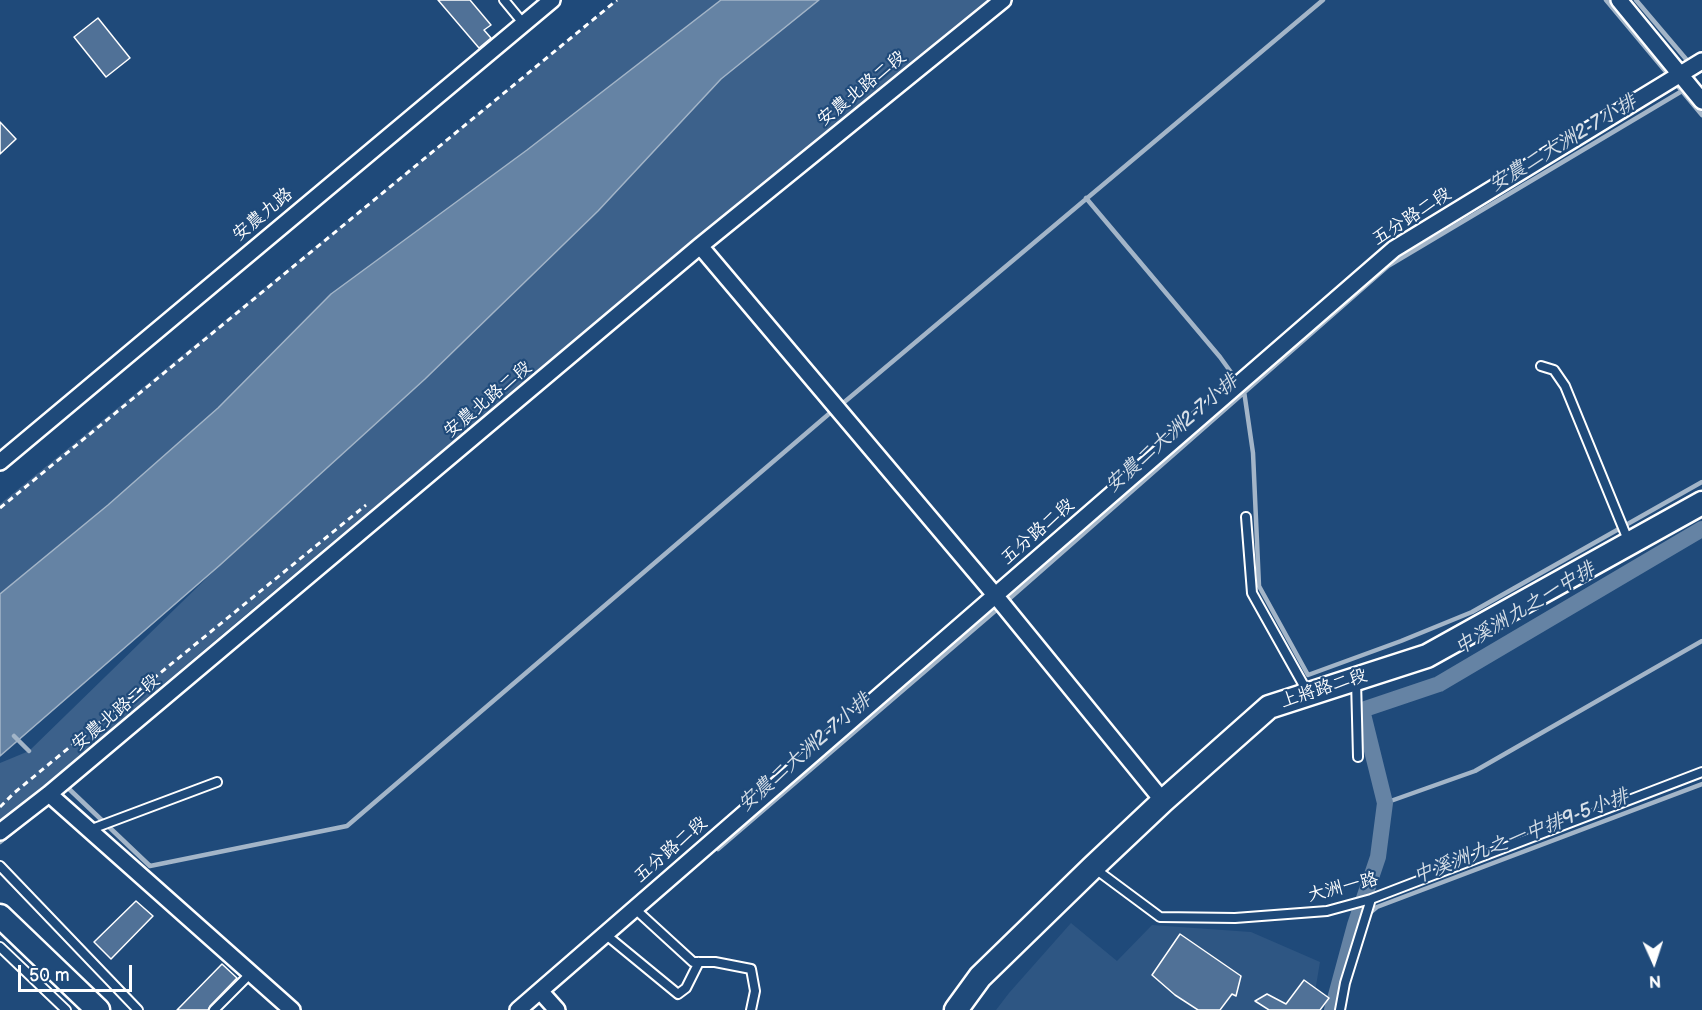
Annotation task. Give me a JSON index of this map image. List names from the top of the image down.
{
  "streets": {
    "main road": ["上將路二段"],
    "street": ["安農北路二段", "安農九路", "五分路二段"],
    "lane": ["大洲一路"]
  },
  "crossings": [
    ["上將路二段", "大洲一路"]
  ],
  "water": ["安農二大洲2-7小排", "中溪洲九之一中排", "中溪洲九之一中排9-5小排"],
  "scale_bar": "50 m",
  "north": "bottom"
}
